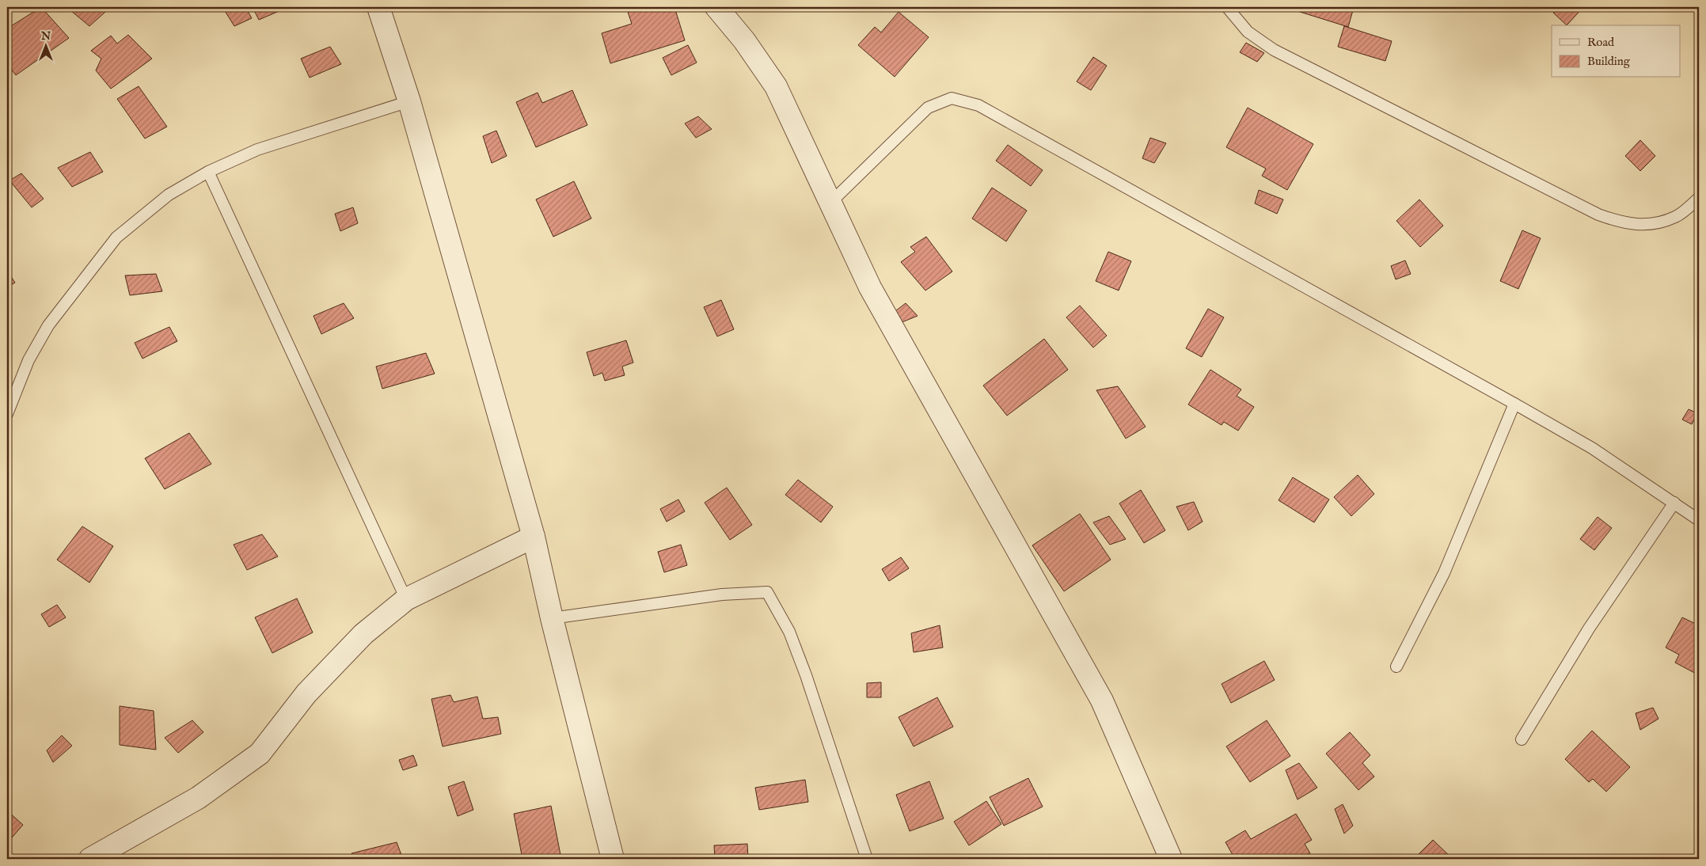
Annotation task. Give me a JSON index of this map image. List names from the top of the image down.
{
  "legend": ["Road", "Building"],
  "north": "top"
}
